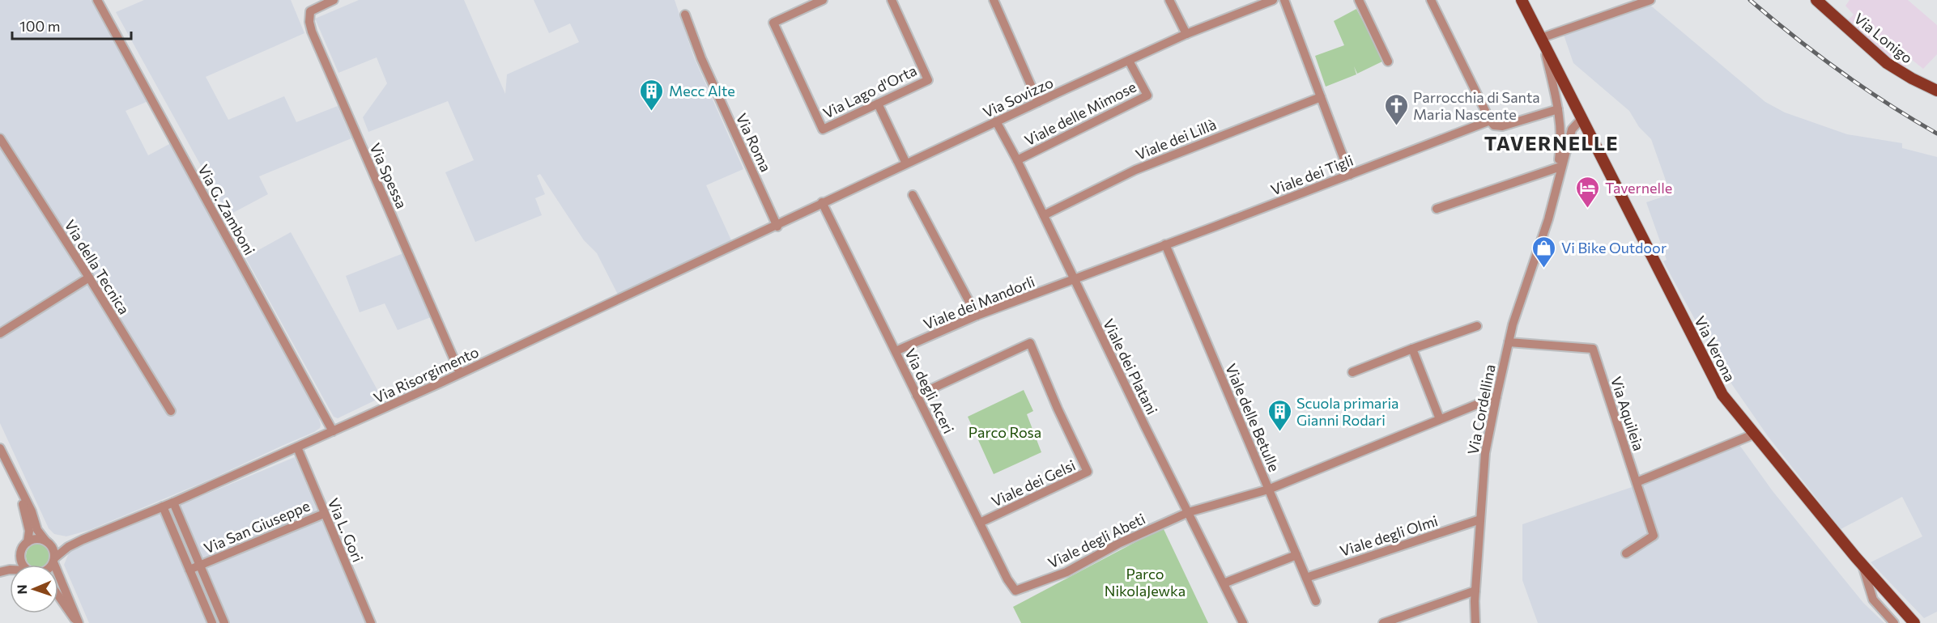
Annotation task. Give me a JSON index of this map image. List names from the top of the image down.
{
  "streets": {
    "main road": ["Via Lonigo", "Via Verona"],
    "street": [
      "Via Lago d'Orta",
      "Via Sovizzo",
      "Viale delle Mimose",
      "Viale dei Lillà",
      "Via Roma",
      "Viale dei Tigli",
      "Via Spessa",
      "Via G. Zamboni",
      "Via della Tecnica",
      "Viale dei Mandorli",
      "Viale dei Platani",
      "Via Risorgimento",
      "Via degli Aceri",
      "Via Cordellina",
      "Via Aquileia",
      "Viale delle Betulle",
      "Viale dei Gelsi",
      "Via San Giuseppe",
      "Via L. Gori",
      "Viale degli Olmi",
      "Viale degli Abeti"
    ]
  },
  "crossings": [
    ["Via Sovizzo", "Viale delle Mimose"],
    ["Via Sovizzo", "Via Roma"],
    ["Via Sovizzo", "Viale dei Platani"],
    ["Via Sovizzo", "Via Risorgimento"],
    ["Via Sovizzo", "Via degli Aceri"],
    ["Viale delle Mimose", "Viale dei Platani"],
    ["Viale dei Lillà", "Viale dei Platani"],
    ["Via Roma", "Via Risorgimento"],
    ["Viale dei Tigli", "Viale dei Mandorli"],
    ["Viale dei Tigli", "Viale dei Platani"],
    ["Viale dei Tigli", "Viale delle Betulle"],
    ["Via Spessa", "Via Risorgimento"],
    ["Via G. Zamboni", "Via Risorgimento"],
    ["Viale dei Mandorli", "Viale dei Platani"],
    ["Viale dei Mandorli", "Via degli Aceri"],
    ["Via Verona", "Via Cordellina"],
    ["Viale dei Platani", "Viale degli Abeti"],
    ["Via Risorgimento", "Via L. Gori"],
    ["Via degli Aceri", "Viale dei Gelsi"],
    ["Via degli Aceri", "Viale degli Abeti"],
    ["Via Cordellina", "Via Aquileia"],
    ["Via Cordellina", "Viale degli Olmi"],
    ["Via Cordellina", "Viale degli Abeti"],
    ["Viale delle Betulle", "Viale degli Olmi"],
    ["Viale delle Betulle", "Viale degli Abeti"],
    ["Via San Giuseppe", "Via L. Gori"]
  ],
  "districts": ["TAVERNELLE"],
  "parks": ["Parco Rosa", "Parco NikolaJewka"],
  "places": {
    "building": ["Mecc Alte", "Scuola primaria Gianni Rodari"],
    "church": ["Parrocchia di Santa Maria Nascente"],
    "hotel": ["Tavernelle"],
    "shop": ["Vi Bike Outdoor"]
  },
  "scale_bar": "100 m",
  "north": "left"
}
